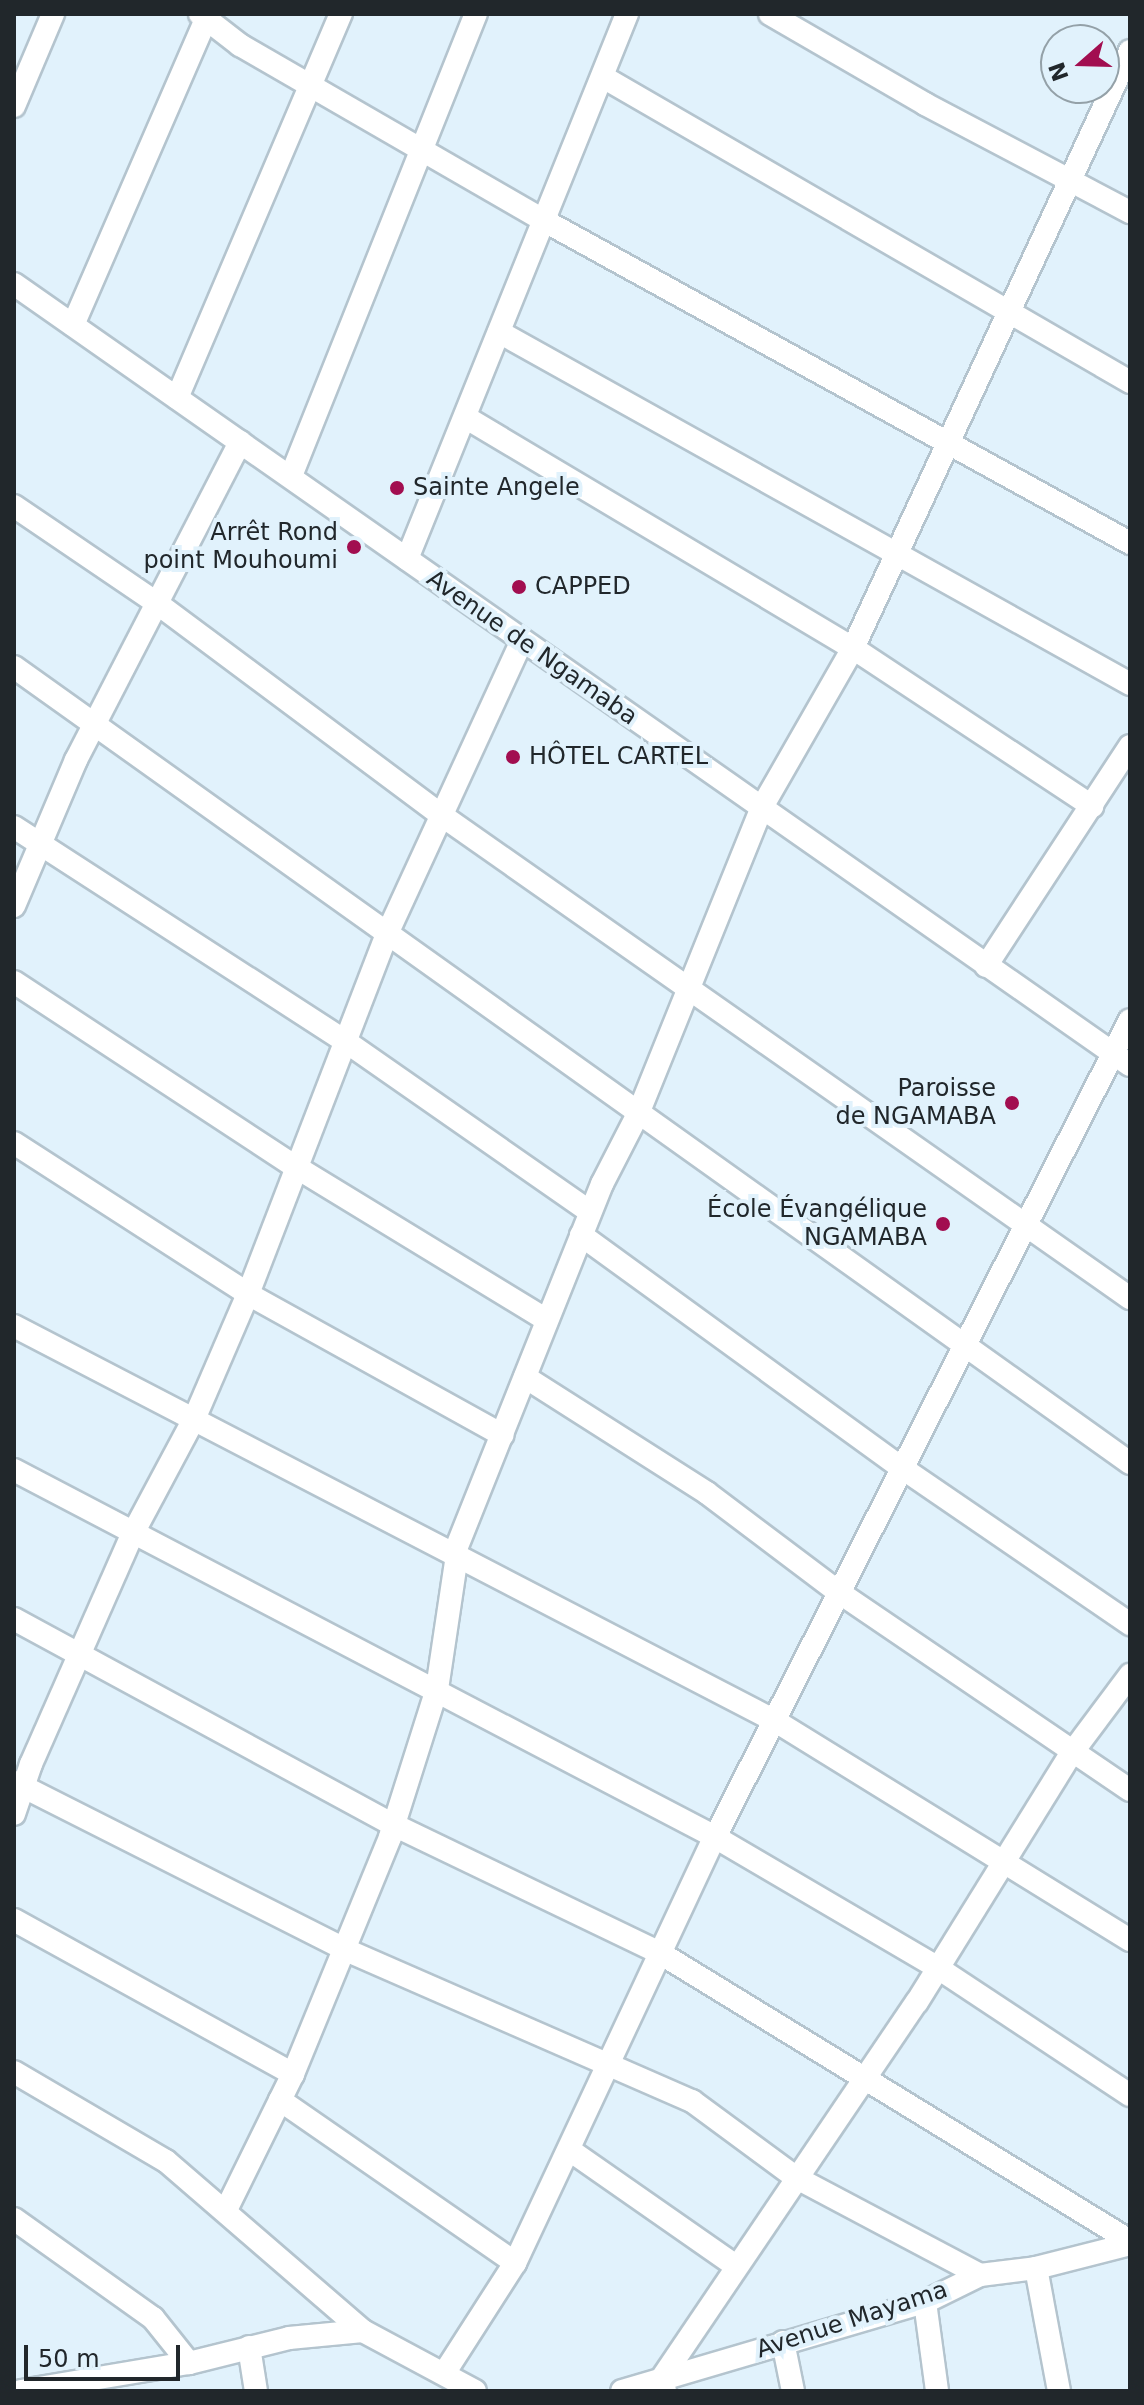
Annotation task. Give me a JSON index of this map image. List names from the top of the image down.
{
  "streets": {
    "street": ["Avenue de Ngamaba", "Avenue Mayama"]
  },
  "places": [
    "Sainte Angele",
    "Arrêt Rond point Mouhoumi",
    "CAPPED",
    "HÔTEL CARTEL",
    "Paroisse de NGAMABA",
    "École Évangélique NGAMABA"
  ],
  "scale_bar": "50 m",
  "north": "left"
}
